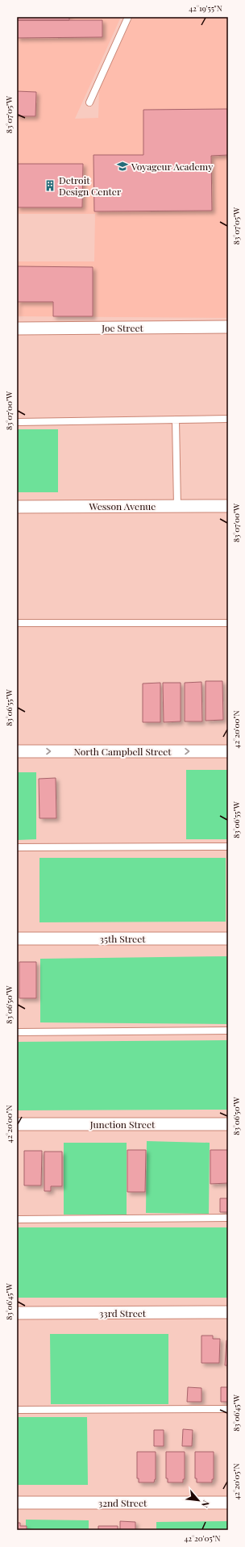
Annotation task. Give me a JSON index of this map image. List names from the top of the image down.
{
  "streets": {
    "street": [
      "Joe Street",
      "Wesson Avenue",
      "North Campbell Street",
      "35th Street",
      "Junction Street",
      "33rd Street",
      "32nd Street"
    ]
  },
  "one_way": ["North Campbell Street"],
  "places": {
    "school or university": ["Voyageur Academy"],
    "building": ["Detroit Design Center"]
  },
  "north": "bottom right",
  "coordinates": [
    "42°19'55\"N",
    "83°07'05\"W",
    "83°07'00\"W",
    "83°06'55\"W",
    "42°20'00\"N",
    "83°06'50\"W",
    "83°06'45\"W",
    "42°20'05\"N"
  ]
}
